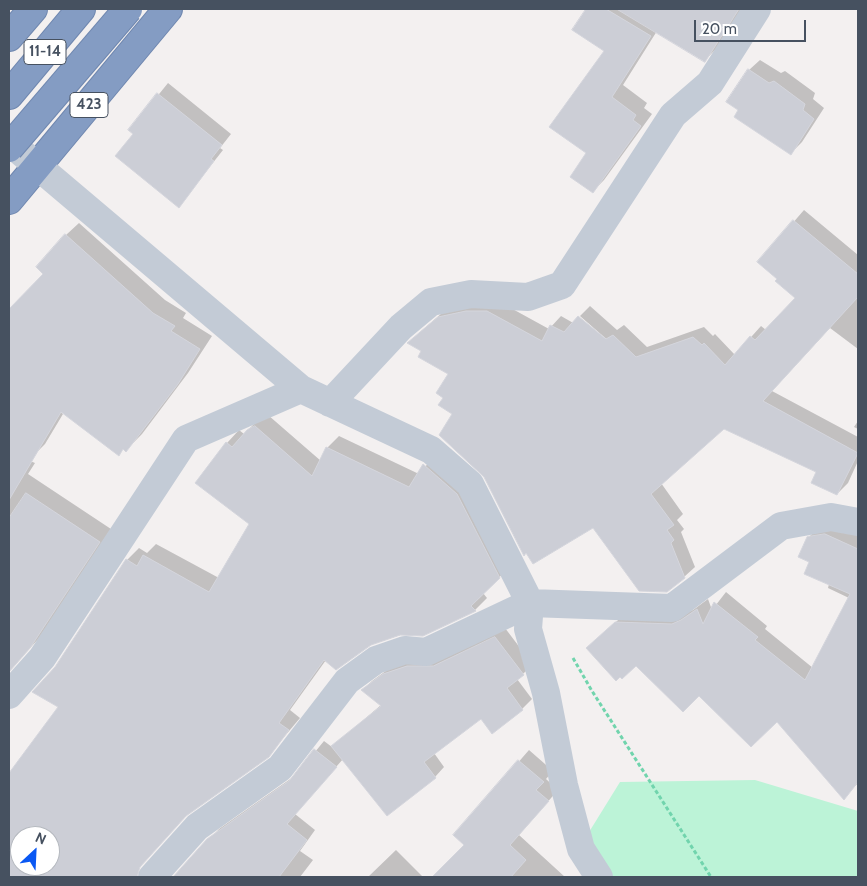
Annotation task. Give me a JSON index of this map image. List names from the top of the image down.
{
  "streets": {
    "highway": ["11-14", "423"]
  },
  "scale_bar": "20 m",
  "north": "top right"
}
